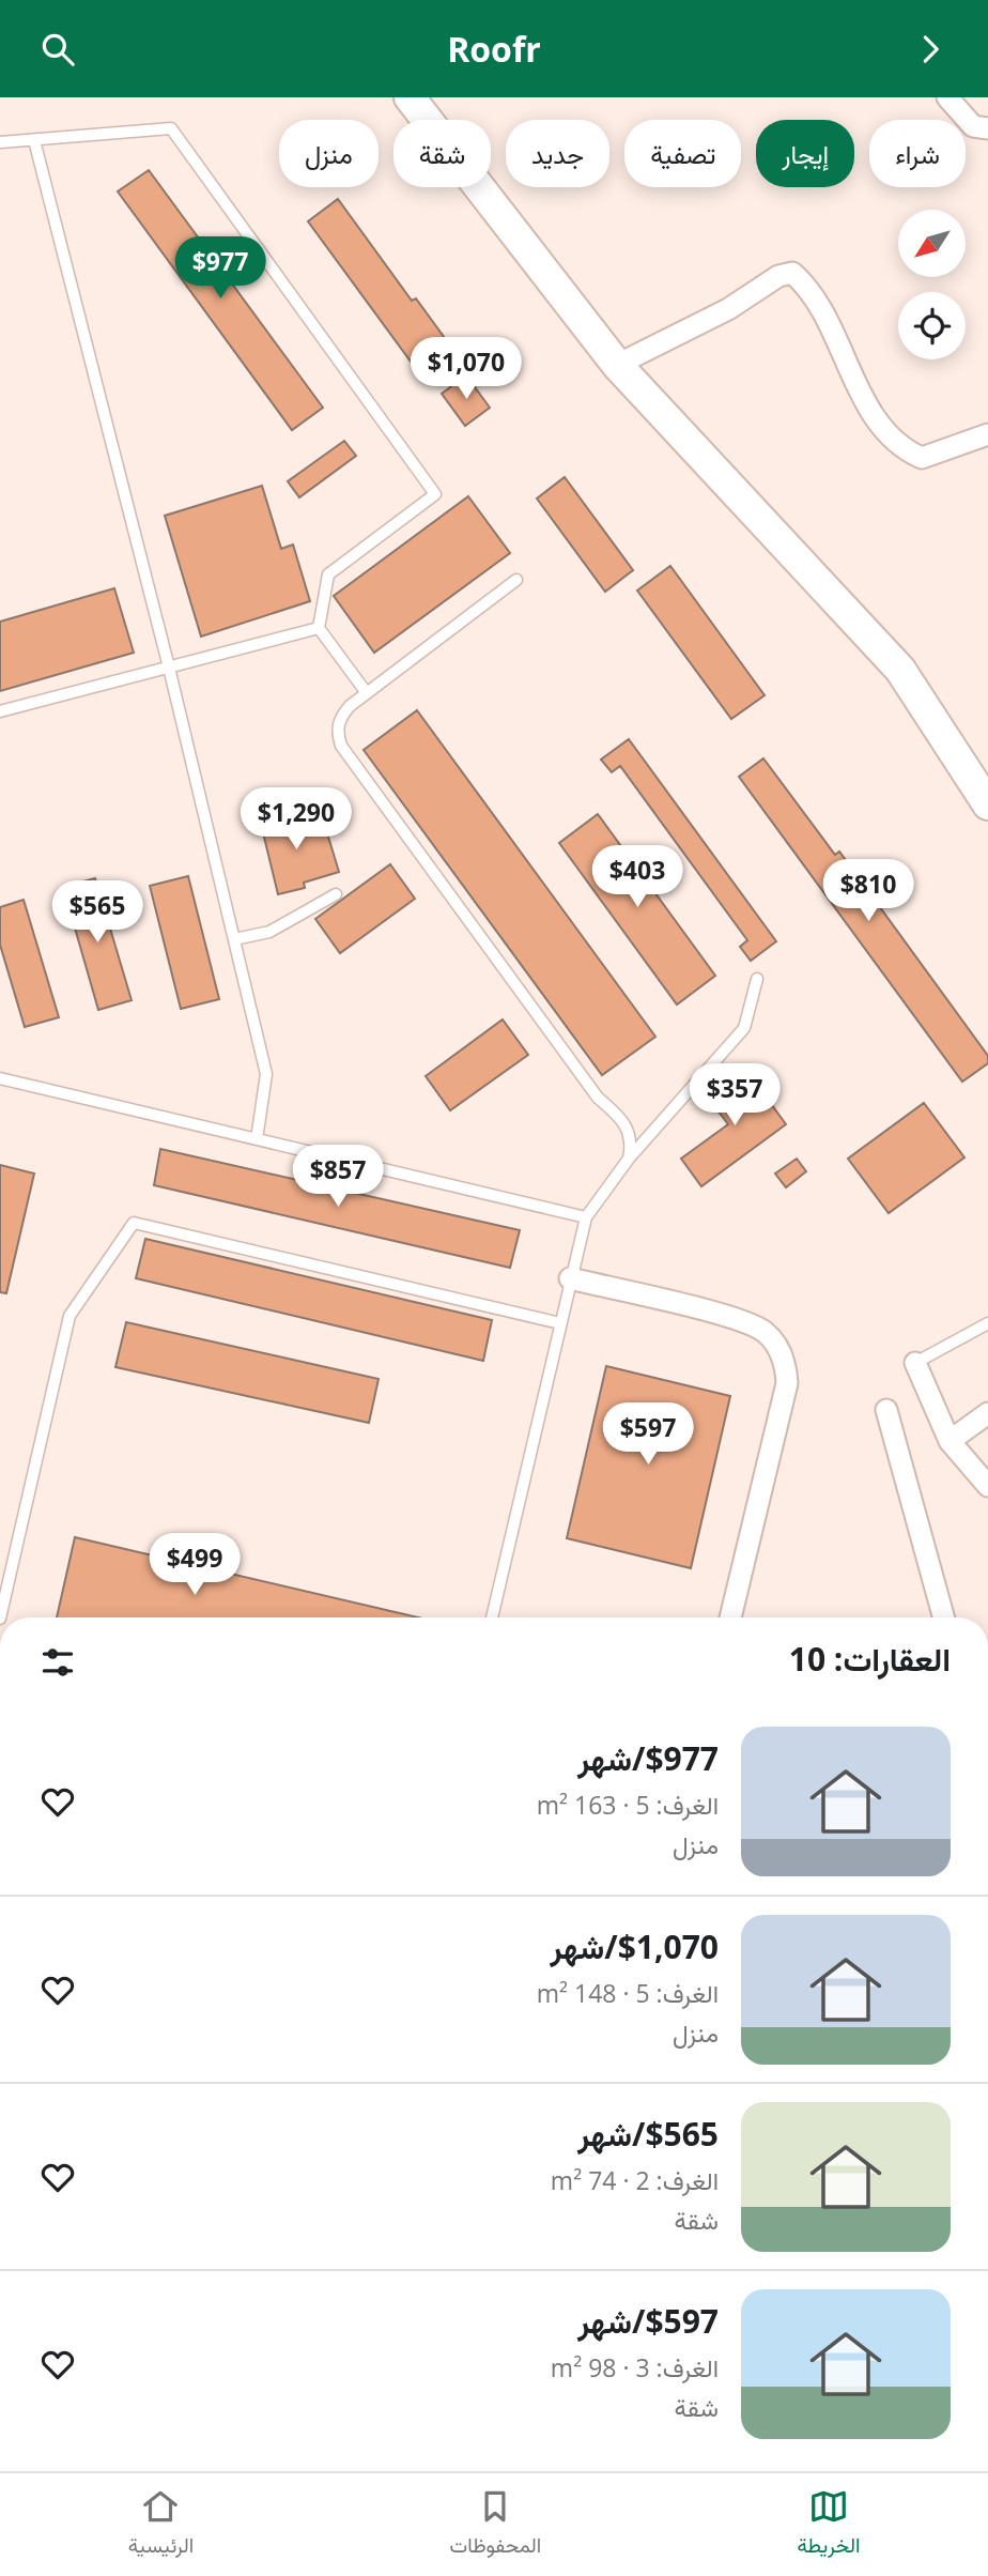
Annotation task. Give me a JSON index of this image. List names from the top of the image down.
{
  "north": "bottom left",
  "page": {
    "header": "Roofr",
    "chip": [
      "شراء",
      "إيجار",
      "تصفية",
      "جديد",
      "شقة",
      "منزل"
    ],
    "price": [
      "$977",
      "$1,070",
      "$1,290",
      "$403",
      "$810",
      "$565",
      "$357",
      "$857",
      "$597",
      "$499"
    ],
    "heading": "العقارات: 10",
    "list": [
      {
        "name": "$977/شهر",
        "note": "الغرف: 5 · 163 m² · منزل"
      },
      {
        "name": "$1,070/شهر",
        "note": "الغرف: 5 · 148 m² · منزل"
      },
      {
        "name": "$565/شهر",
        "note": "الغرف: 2 · 74 m² · شقة"
      },
      {
        "name": "$597/شهر",
        "note": "الغرف: 3 · 98 m² · شقة"
      }
    ],
    "tabs": ["الخريطة", "المحفوظات", "الرئيسية"]
  }
}
